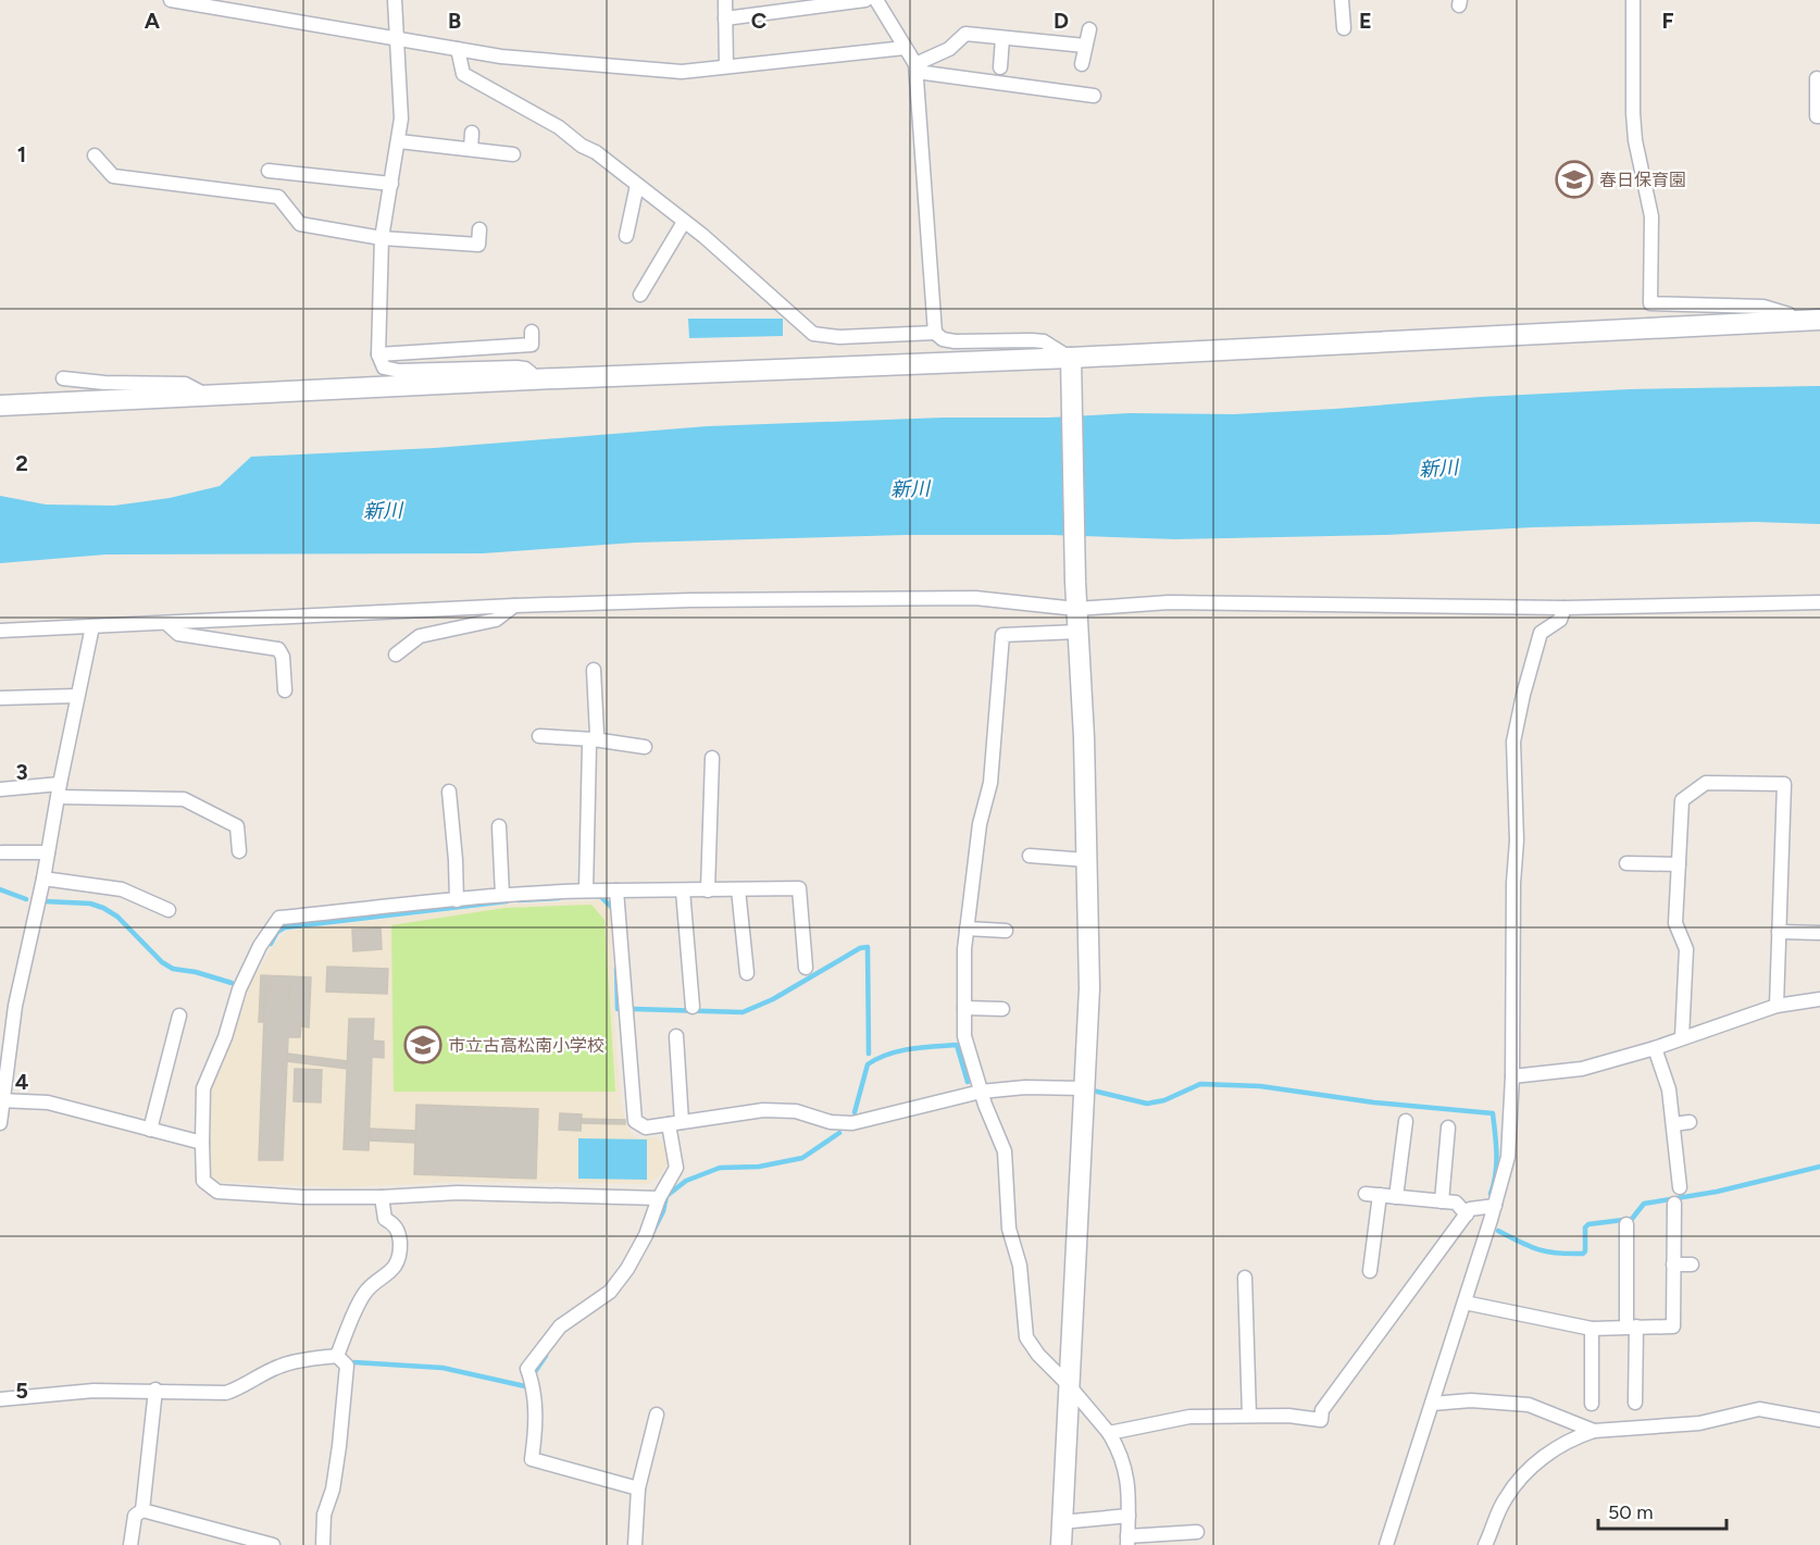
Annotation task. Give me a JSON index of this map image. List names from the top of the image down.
{
  "water": ["新川"],
  "places": {
    "school or university": ["春日保育園", "市立古高松南小学校"]
  },
  "scale_bar": "50 m",
  "grid": {
    "columns": [
      "A",
      "B",
      "C",
      "D",
      "E",
      "F"
    ],
    "rows": [
      "1",
      "2",
      "3",
      "4",
      "5"
    ]
  }
}
